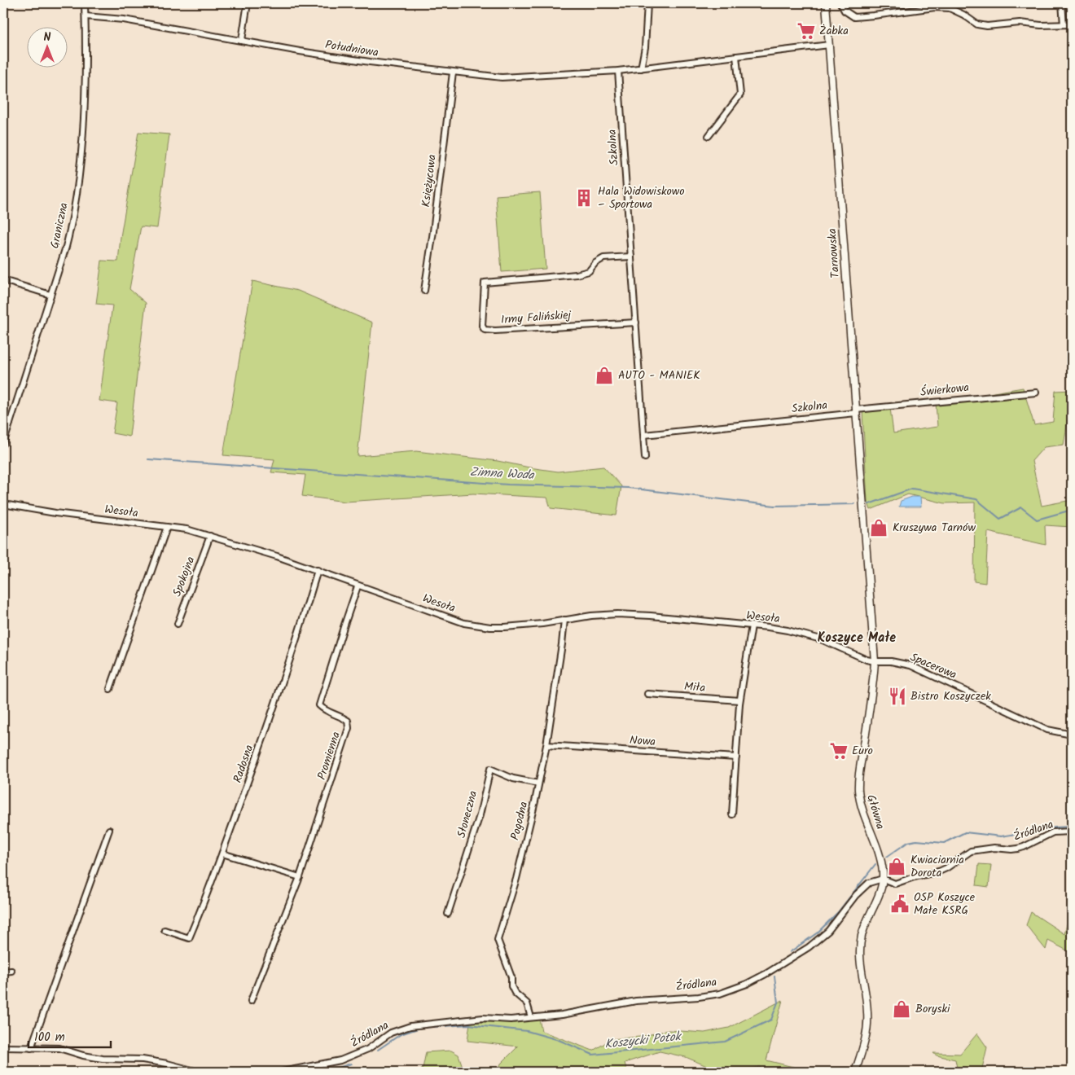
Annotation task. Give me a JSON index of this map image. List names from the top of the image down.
{
  "streets": {
    "street": [
      "Południowa",
      "Szkolna",
      "Księżycowa",
      "Graniczna",
      "Tarnowska",
      "Irmy Falińskiej",
      "Świerkowa",
      "Wesoła",
      "Spokojna",
      "Spacerowa",
      "Miła",
      "Nowa",
      "Promienna",
      "Radosna",
      "Główna",
      "Słoneczna",
      "Pogodna",
      "Źródlana"
    ]
  },
  "crossings": [
    ["Południowa", "Szkolna"],
    ["Południowa", "Księżycowa"],
    ["Południowa", "Graniczna"],
    ["Szkolna", "Tarnowska"],
    ["Szkolna", "Irmy Falińskiej"],
    ["Szkolna", "Świerkowa"],
    ["Tarnowska", "Świerkowa"],
    ["Tarnowska", "Główna"],
    ["Wesoła", "Spokojna"],
    ["Wesoła", "Spacerowa"],
    ["Wesoła", "Promienna"],
    ["Wesoła", "Radosna"],
    ["Wesoła", "Główna"],
    ["Wesoła", "Pogodna"],
    ["Spacerowa", "Główna"],
    ["Nowa", "Pogodna"],
    ["Główna", "Źródlana"],
    ["Słoneczna", "Pogodna"],
    ["Pogodna", "Źródlana"]
  ],
  "districts": ["Koszyce Małe"],
  "water": ["Zimna Woda", "Koszycki Potok"],
  "places": {
    "supermarket": ["Żabka", "Euro"],
    "building": ["Hala Widowiskowo – Sportowa"],
    "shop": [
      "AUTO - MANIEK",
      "Kruszywa Tarnów",
      "Kwiaciarnia Dorota",
      "Boryski"
    ],
    "restaurant": ["Bistro Koszyczek"],
    "public building": ["OSP Koszyce Małe KSRG"]
  },
  "scale_bar": "100 m",
  "north": "top"
}
